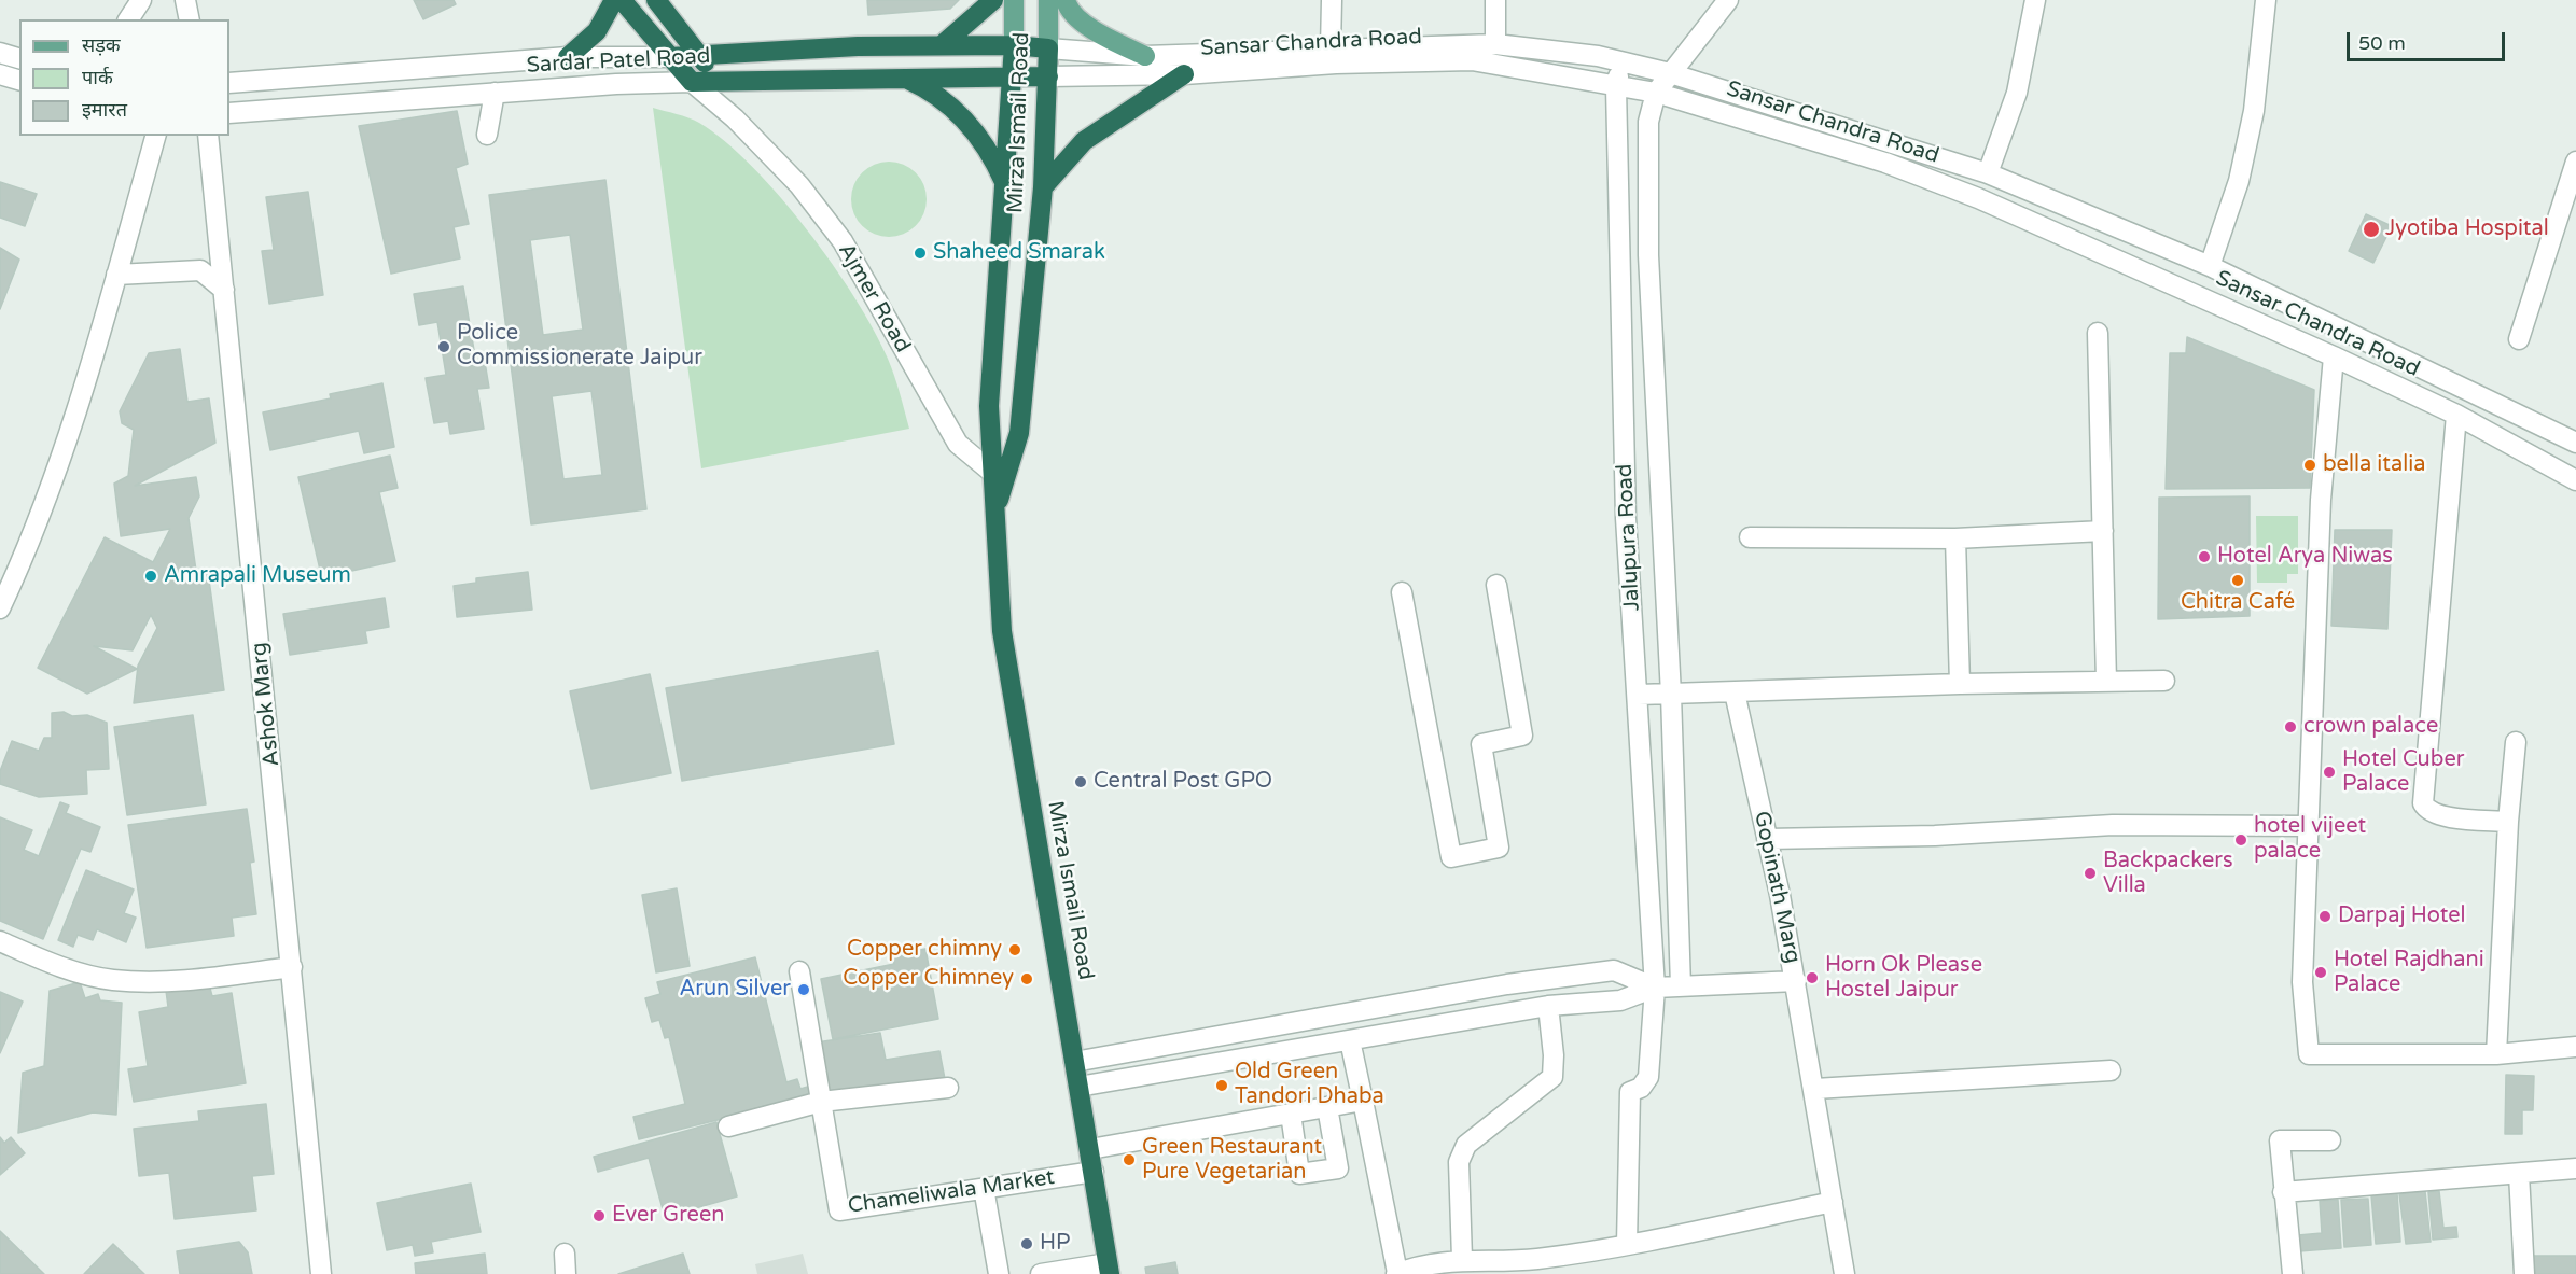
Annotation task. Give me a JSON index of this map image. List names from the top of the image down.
{
  "streets": {
    "highway": ["Sansar Chandra Road", "Sardar Patel Road", "Mirza Ismail Road"],
    "street": [
      "Ajmer Road",
      "Jalupura Road",
      "Ashok Marg",
      "Gopinath Marg",
      "Chameliwala Market"
    ]
  },
  "crossings": [
    ["Sansar Chandra Road", "Sardar Patel Road"],
    ["Sansar Chandra Road", "Mirza Ismail Road"],
    ["Sansar Chandra Road", "Jalupura Road"],
    ["Sardar Patel Road", "Mirza Ismail Road"],
    ["Sardar Patel Road", "Ajmer Road"],
    ["Mirza Ismail Road", "Ajmer Road"],
    ["Mirza Ismail Road", "Chameliwala Market"]
  ],
  "places": [
    "Jyotiba Hospital",
    "Shaheed Smarak",
    "Police Commissionerate Jaipur",
    "bella italia",
    "Hotel Arya Niwas",
    "Amrapali Museum",
    "Chitra Café",
    "crown palace",
    "Hotel Cuber Palace",
    "Central Post GPO",
    "hotel vijeet palace",
    "Backpackers Villa",
    "Darpaj Hotel",
    "Copper chimny",
    "Hotel Rajdhani Palace",
    "Horn Ok Please Hostel Jaipur",
    "Copper Chimney",
    "Arun Silver",
    "Old Green Tandori Dhaba",
    "Green Restaurant Pure Vegetarian",
    "Ever Green",
    "HP"
  ],
  "legend": ["सड़क", "पार्क", "इमारत"],
  "scale_bar": "50 m"
}
